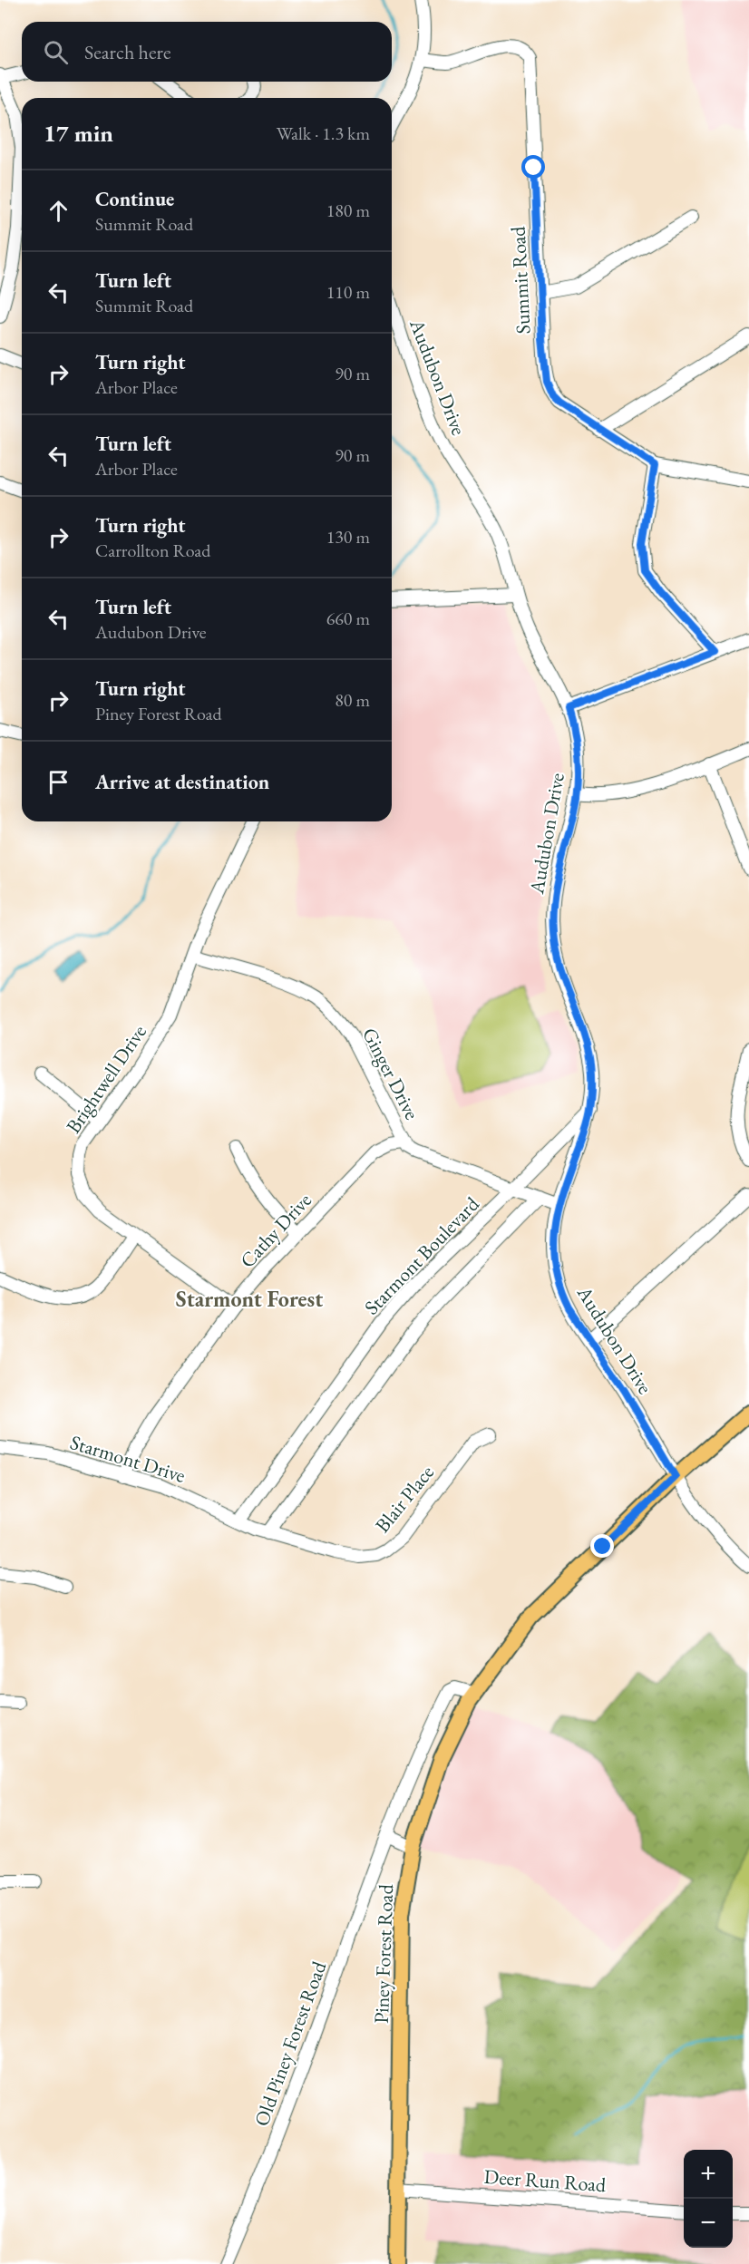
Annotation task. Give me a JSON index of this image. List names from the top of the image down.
{
  "streets": {
    "main road": ["Piney Forest Road"],
    "street": [
      "Summit Road",
      "Audubon Drive",
      "Ginger Drive",
      "Brightwell Drive",
      "Cathy Drive",
      "Starmont Boulevard",
      "Starmont Drive",
      "Blair Place",
      "Old Piney Forest Road",
      "Deer Run Road"
    ]
  },
  "crossings": [
    ["Audubon Drive", "Ginger Drive"],
    ["Audubon Drive", "Starmont Boulevard"],
    ["Audubon Drive", "Piney Forest Road"],
    ["Ginger Drive", "Brightwell Drive"],
    ["Ginger Drive", "Cathy Drive"],
    ["Ginger Drive", "Starmont Boulevard"],
    ["Brightwell Drive", "Cathy Drive"],
    ["Cathy Drive", "Starmont Drive"],
    ["Starmont Boulevard", "Starmont Drive"],
    ["Starmont Boulevard", "Blair Place"],
    ["Starmont Drive", "Blair Place"],
    ["Piney Forest Road", "Old Piney Forest Road"],
    ["Piney Forest Road", "Deer Run Road"]
  ],
  "districts": ["Starmont Forest"],
  "page": {
    "search": "Search here",
    "heading": ["17 min", "Walk · 1.3 km"],
    "list": [
      ["Continue", "Summit Road", "180 m"],
      ["Turn left", "Summit Road", "110 m"],
      ["Turn right", "Arbor Place", "90 m"],
      ["Turn left", "Arbor Place", "90 m"],
      ["Turn right", "Carrollton Road", "130 m"],
      ["Turn left", "Audubon Drive", "660 m"],
      ["Turn right", "Piney Forest Road", "80 m"],
      "Arrive at destination"
    ],
    "map_buttons": ["+", "−"]
  }
}
